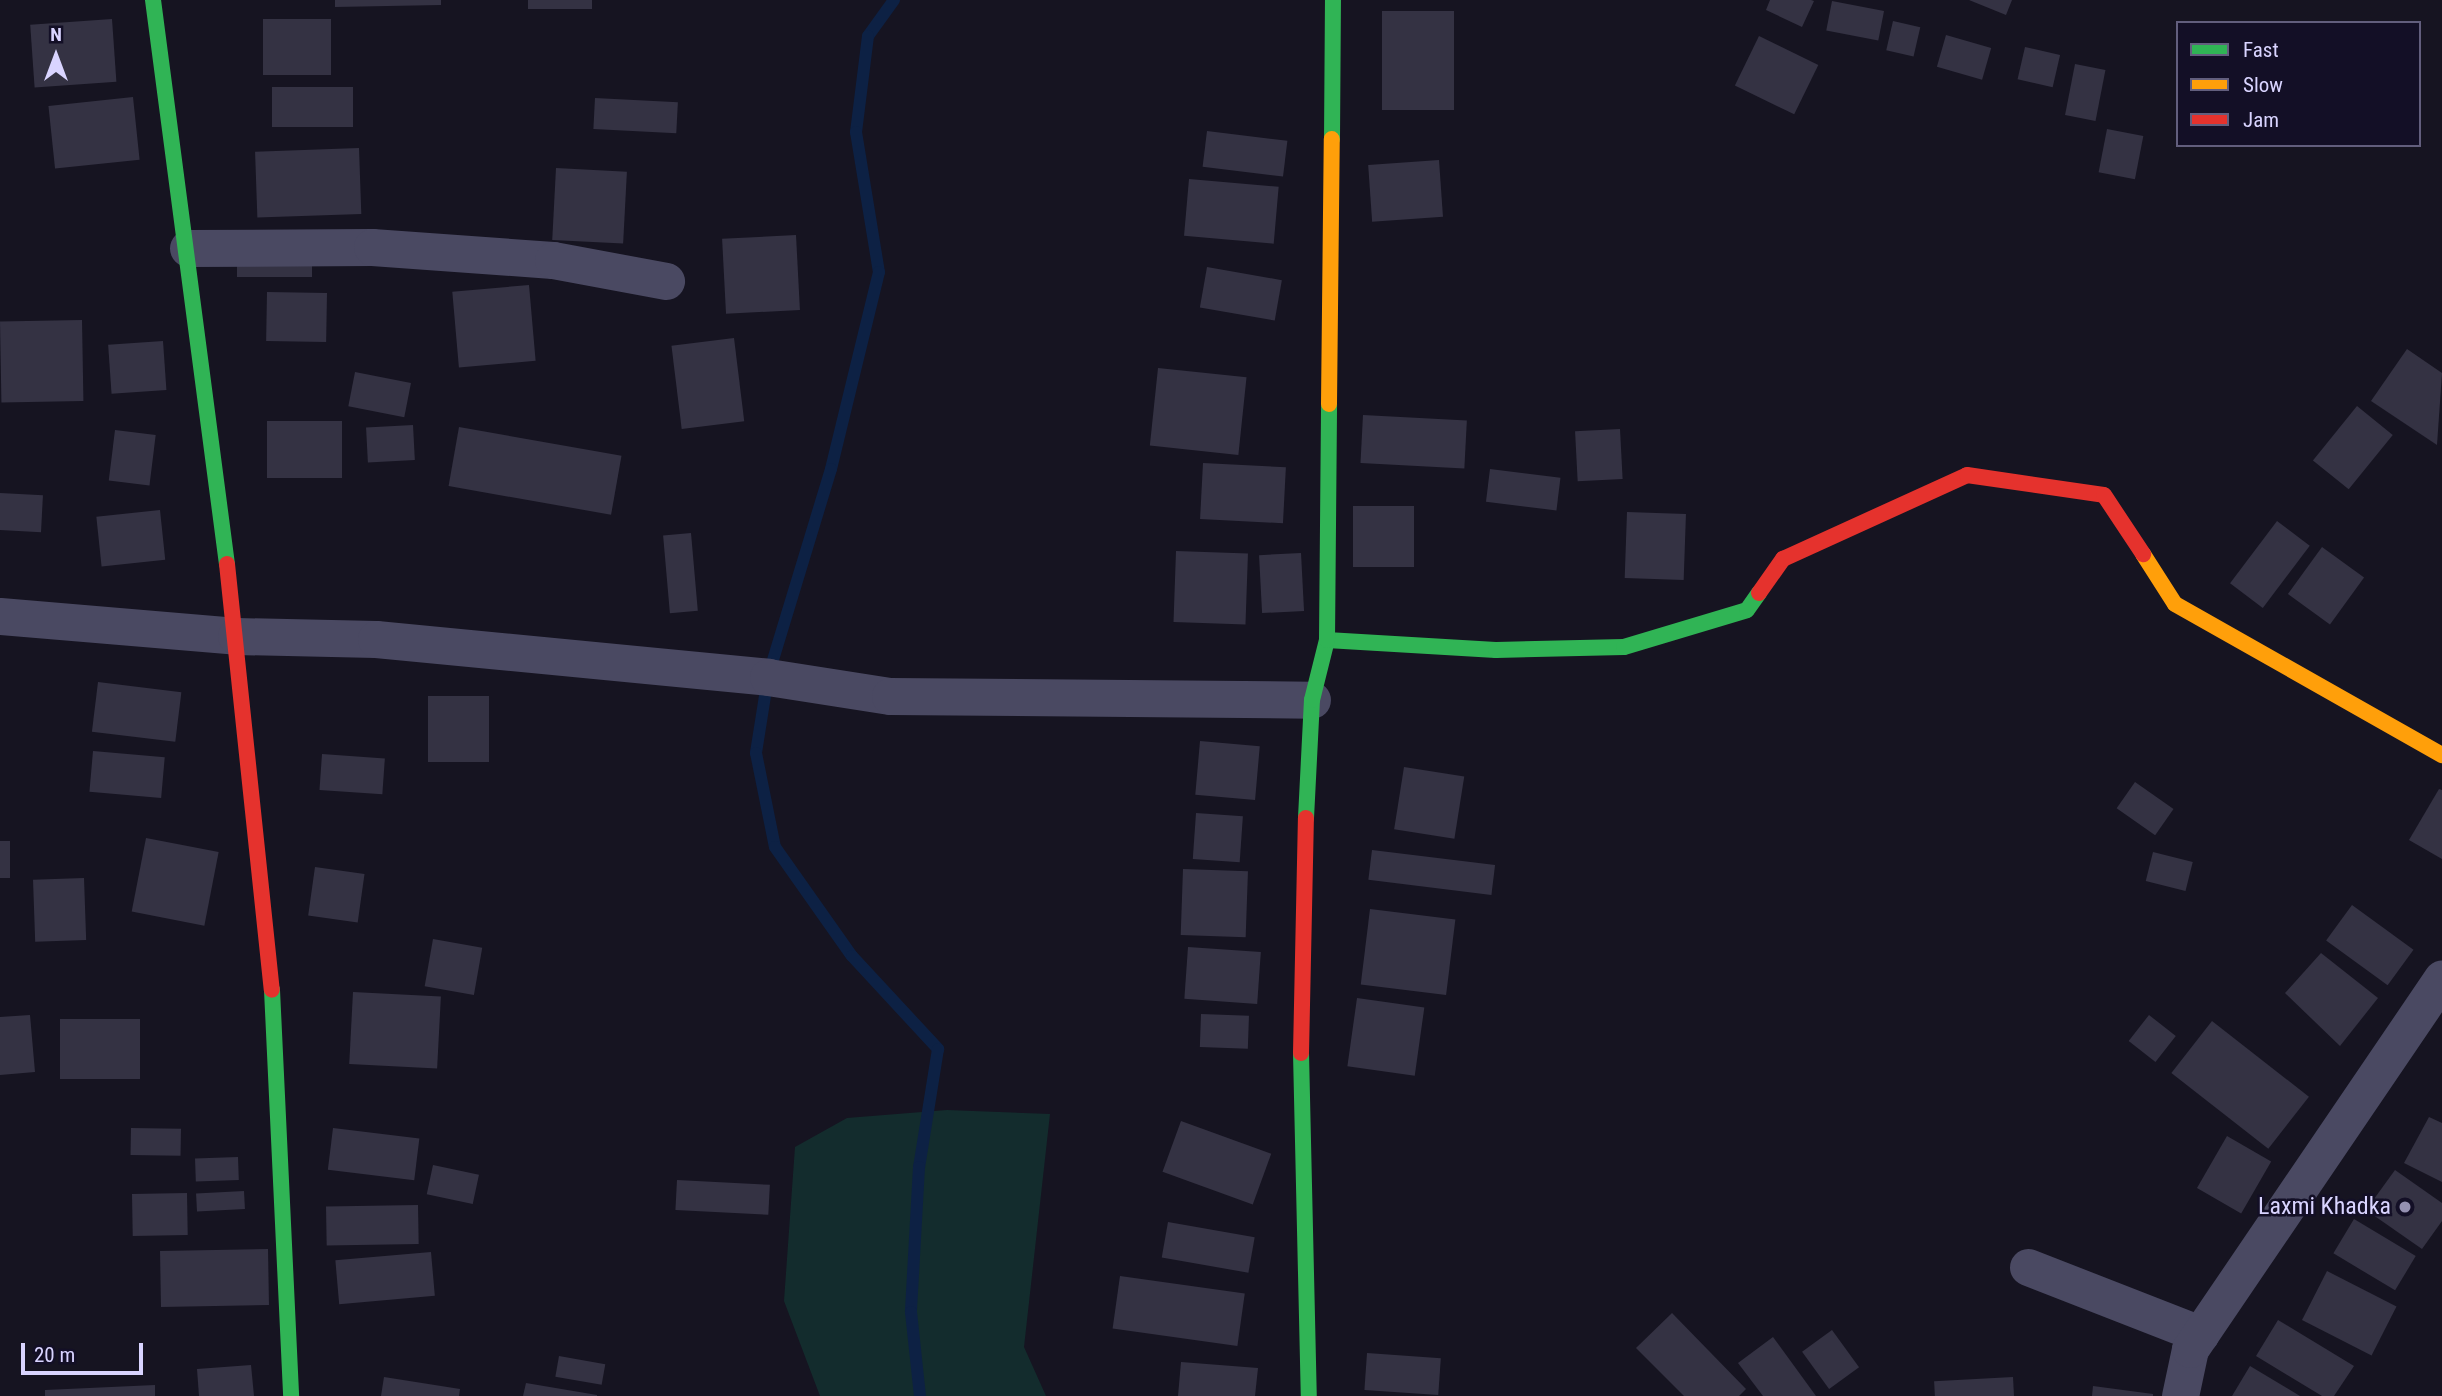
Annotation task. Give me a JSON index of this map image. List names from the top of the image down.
{
  "places": ["Laxmi Khadka"],
  "legend": ["Fast", "Slow", "Jam"],
  "scale_bar": "20 m",
  "north": "top"
}
